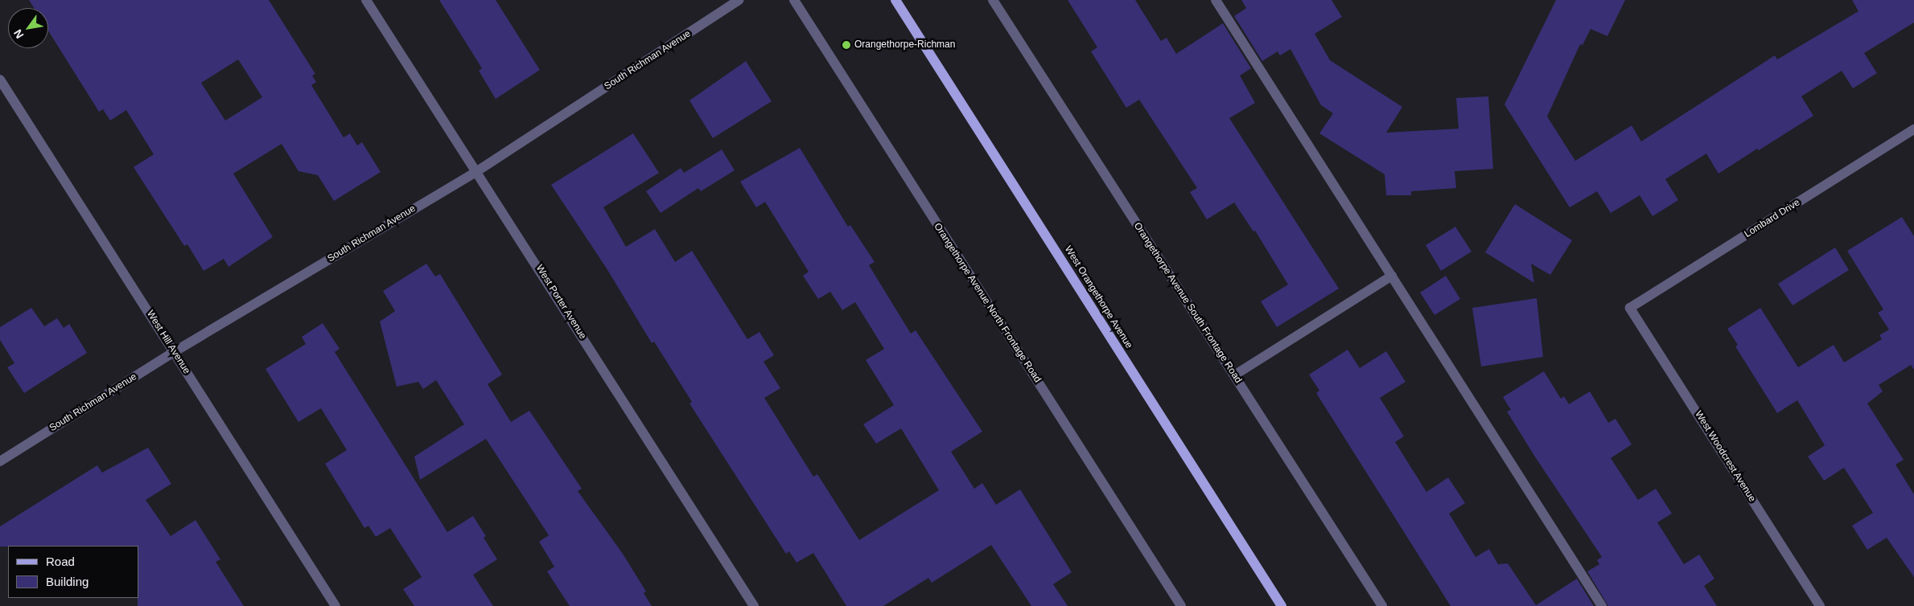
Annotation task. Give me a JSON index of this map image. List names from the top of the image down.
{
  "streets": {
    "main road": ["West Orangethorpe Avenue"],
    "street": [
      "South Richman Avenue",
      "Lombard Drive",
      "West Porter Avenue",
      "Orangethorpe Avenue North Frontage Road",
      "Orangethorpe Avenue South Frontage Road",
      "West Hill Avenue",
      "West Woodcrest Avenue"
    ]
  },
  "crossings": [
    ["South Richman Avenue", "West Porter Avenue"],
    ["South Richman Avenue", "West Hill Avenue"],
    ["Lombard Drive", "West Woodcrest Avenue"]
  ],
  "places": ["Orangethorpe-Richman"],
  "legend": ["Road", "Building"],
  "north": "bottom left"
}
